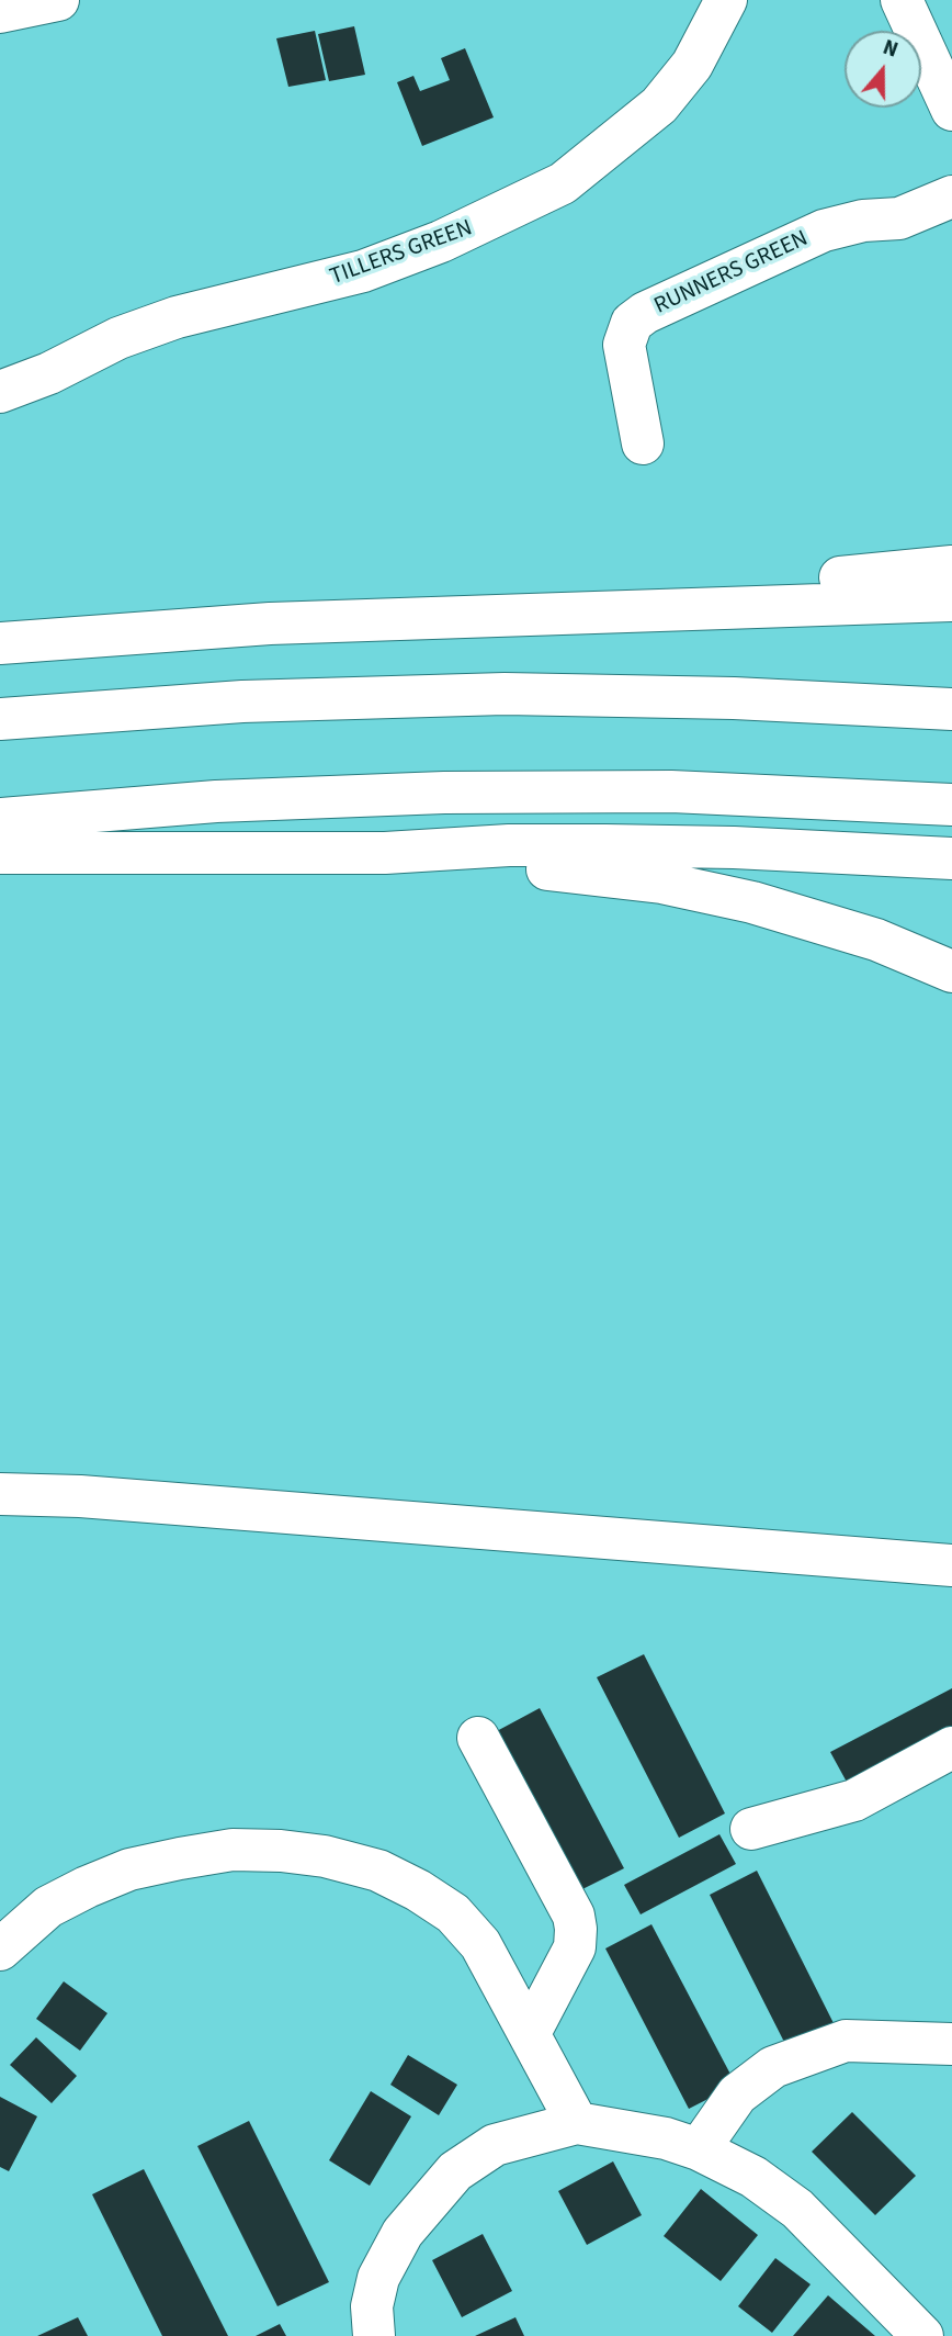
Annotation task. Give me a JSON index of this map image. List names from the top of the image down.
{
  "streets": {
    "main road": ["TILLERS GREEN", "RUNNERS GREEN"]
  },
  "north": "top"
}
